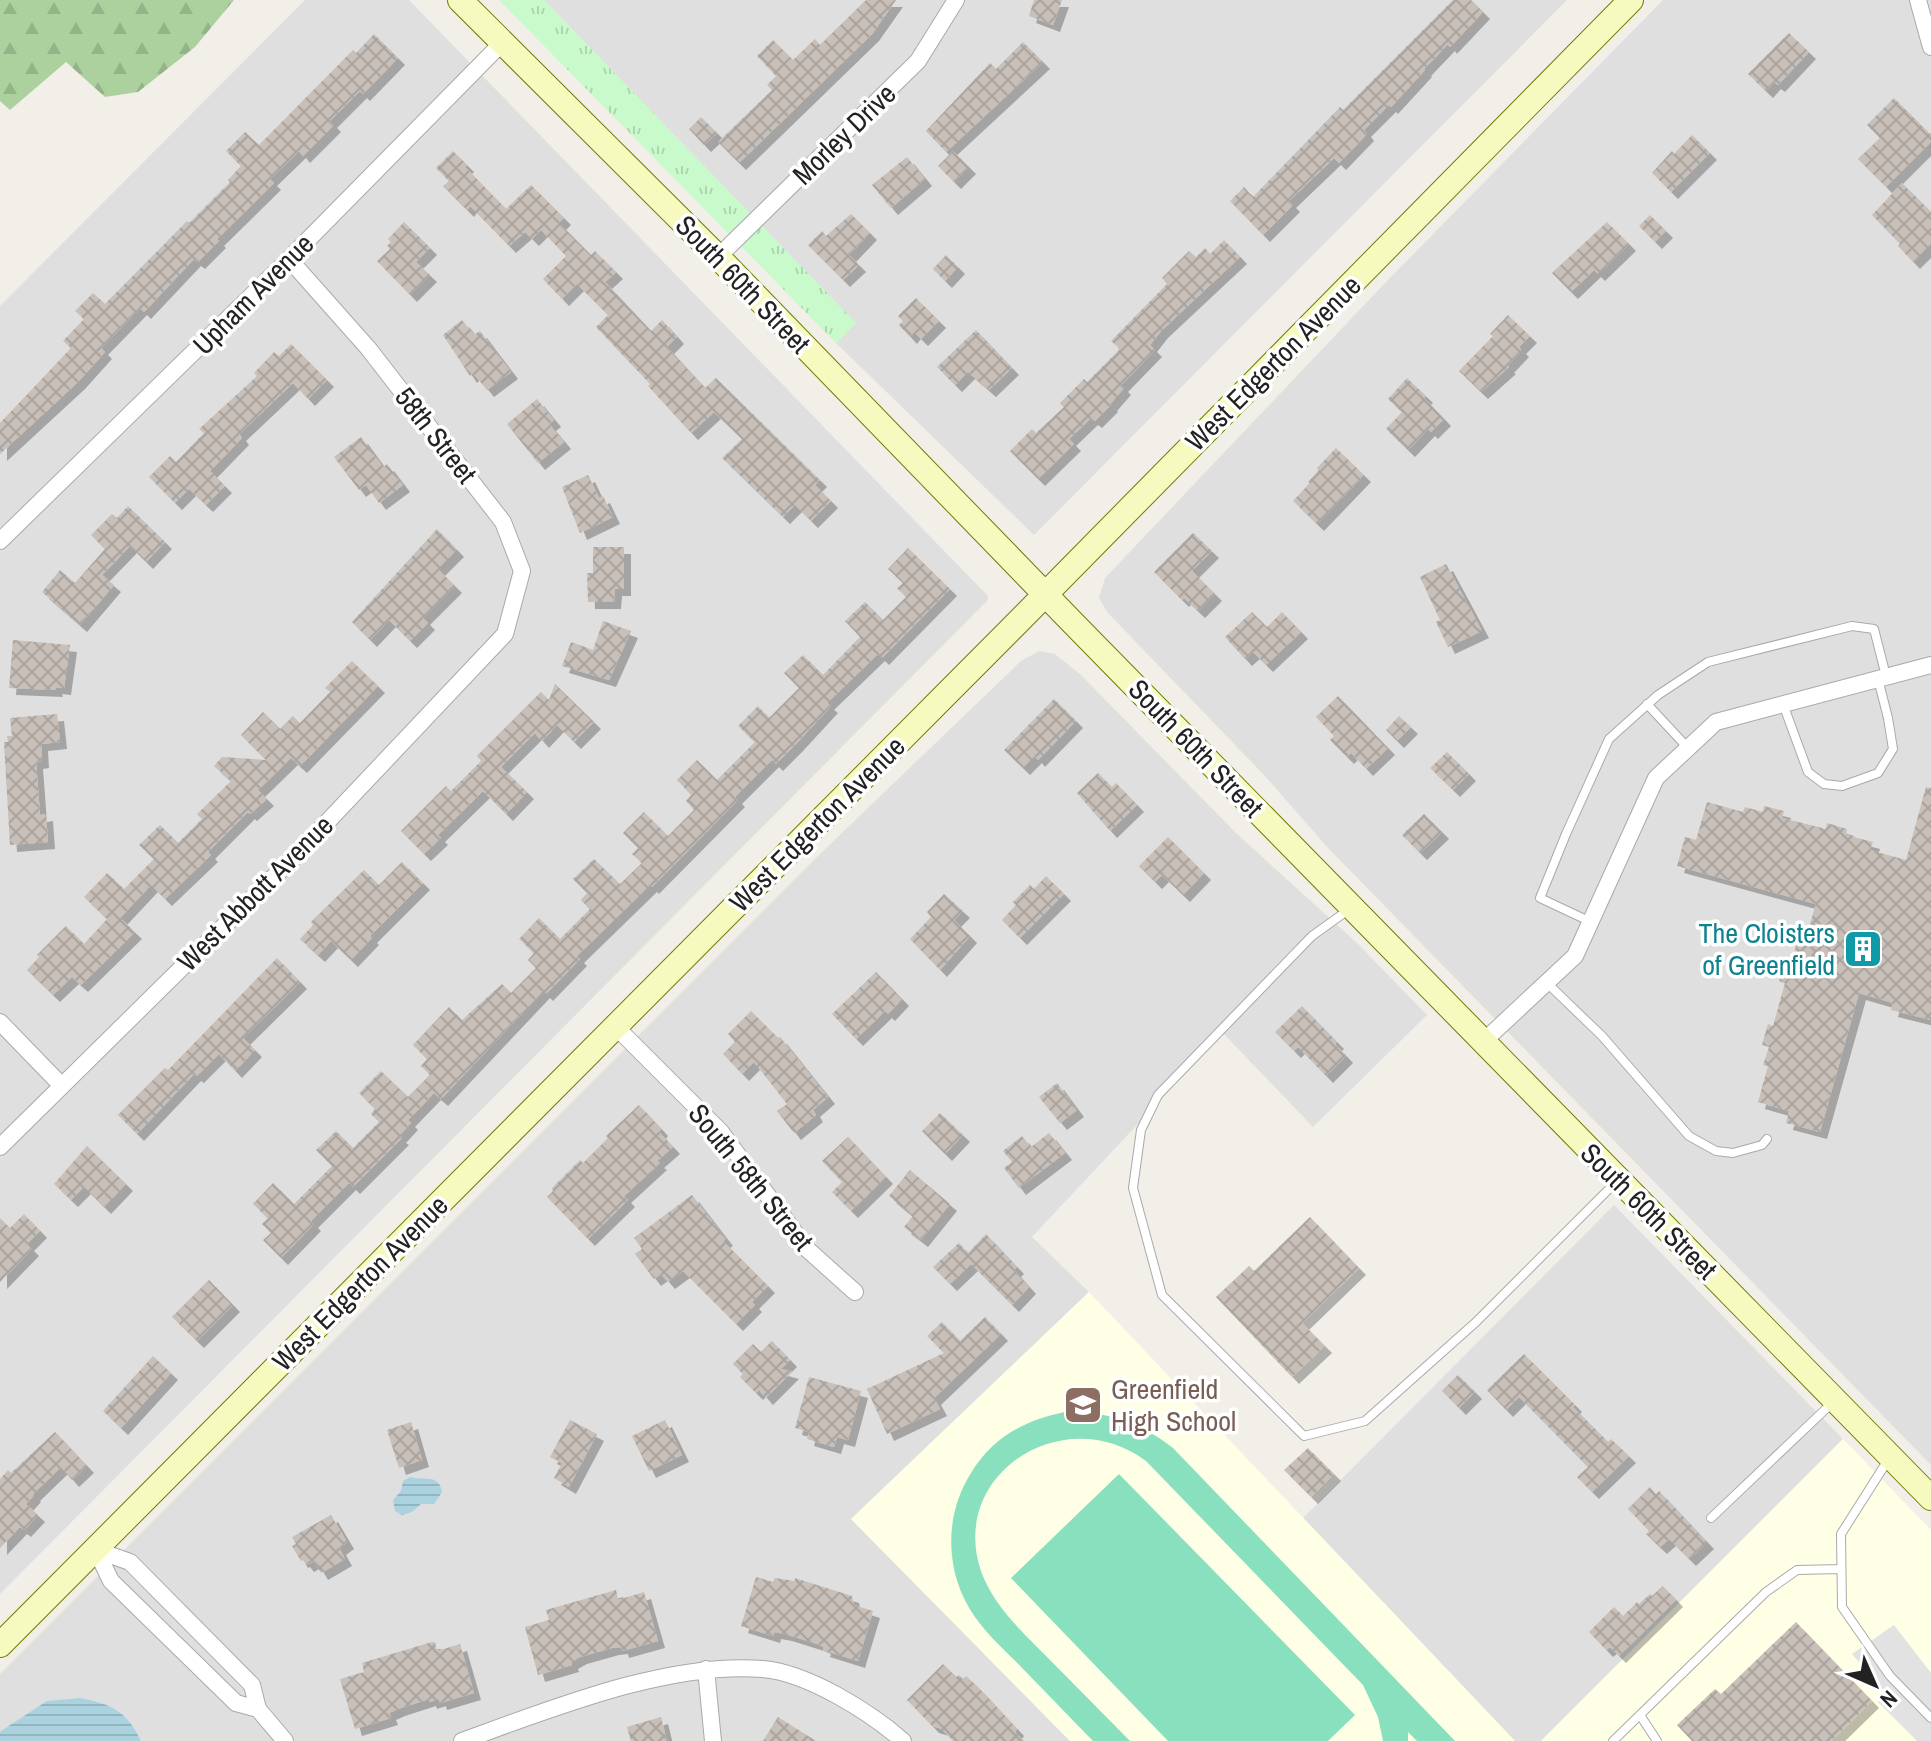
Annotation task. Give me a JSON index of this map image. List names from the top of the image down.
{
  "streets": {
    "street": [
      "Morley Drive",
      "South 60th Street",
      "Upham Avenue",
      "West Edgerton Avenue",
      "58th Street",
      "West Abbott Avenue",
      "South 58th Street"
    ]
  },
  "crossings": [
    ["Morley Drive", "South 60th Street"],
    ["South 60th Street", "Upham Avenue"],
    ["South 60th Street", "West Edgerton Avenue"],
    ["Upham Avenue", "58th Street"],
    ["West Edgerton Avenue", "South 58th Street"],
    ["58th Street", "West Abbott Avenue"]
  ],
  "places": {
    "building": ["The Cloisters of Greenfield"],
    "school or university": ["Greenfield High School"]
  },
  "north": "bottom right"
}
